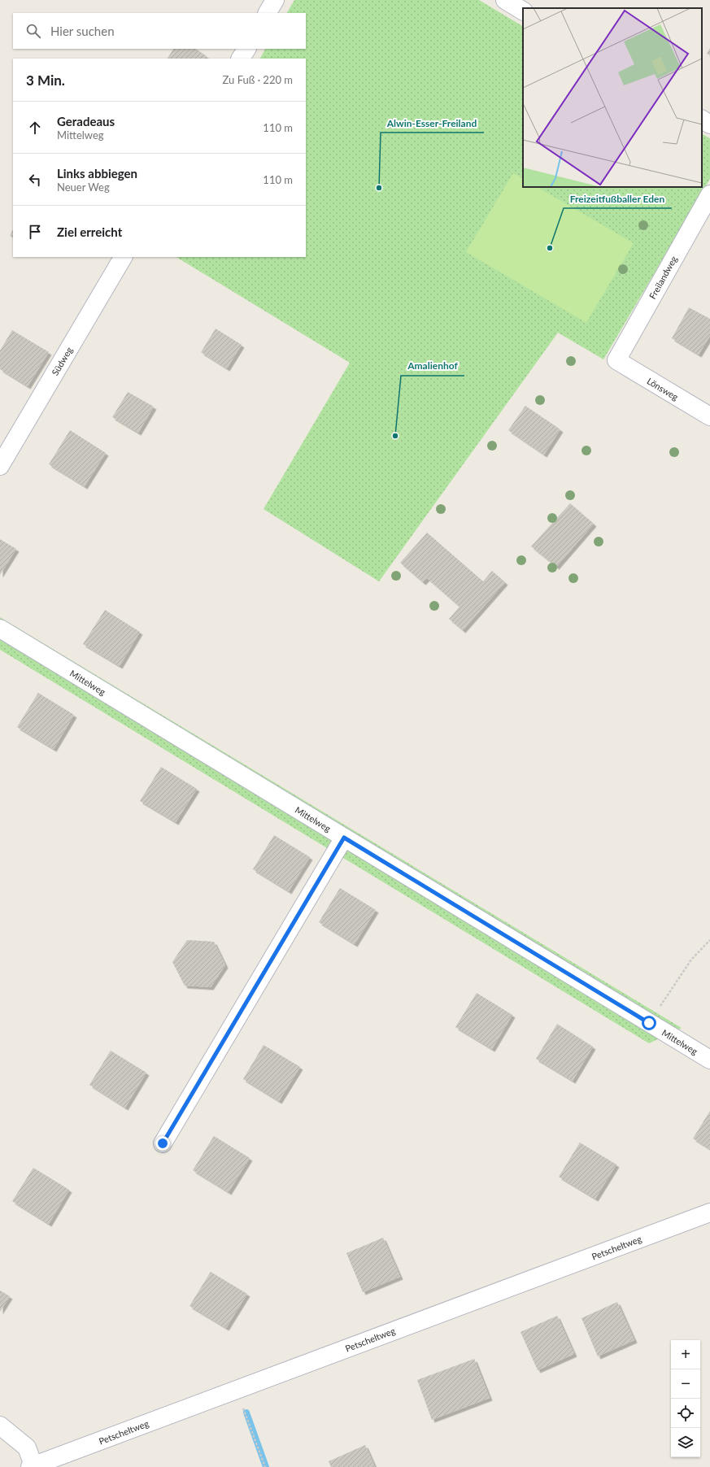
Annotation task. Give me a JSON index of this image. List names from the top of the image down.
{
  "streets": {
    "street": [
      "Freilandweg",
      "Südweg",
      "Lönsweg",
      "Mittelweg",
      "Petscheltweg"
    ]
  },
  "crossings": [
    ["Freilandweg", "Lönsweg"]
  ],
  "places": ["Alwin-Esser-Freiland", "Freizeitfußballer Eden", "Amalienhof"],
  "page": {
    "search": "Hier suchen",
    "heading": ["3 Min.", "Zu Fuß · 220 m"],
    "list": [
      ["Geradeaus", "Mittelweg", "110 m"],
      ["Links abbiegen", "Neuer Weg", "110 m"],
      "Ziel erreicht"
    ],
    "map_buttons": ["+", "−"]
  }
}
